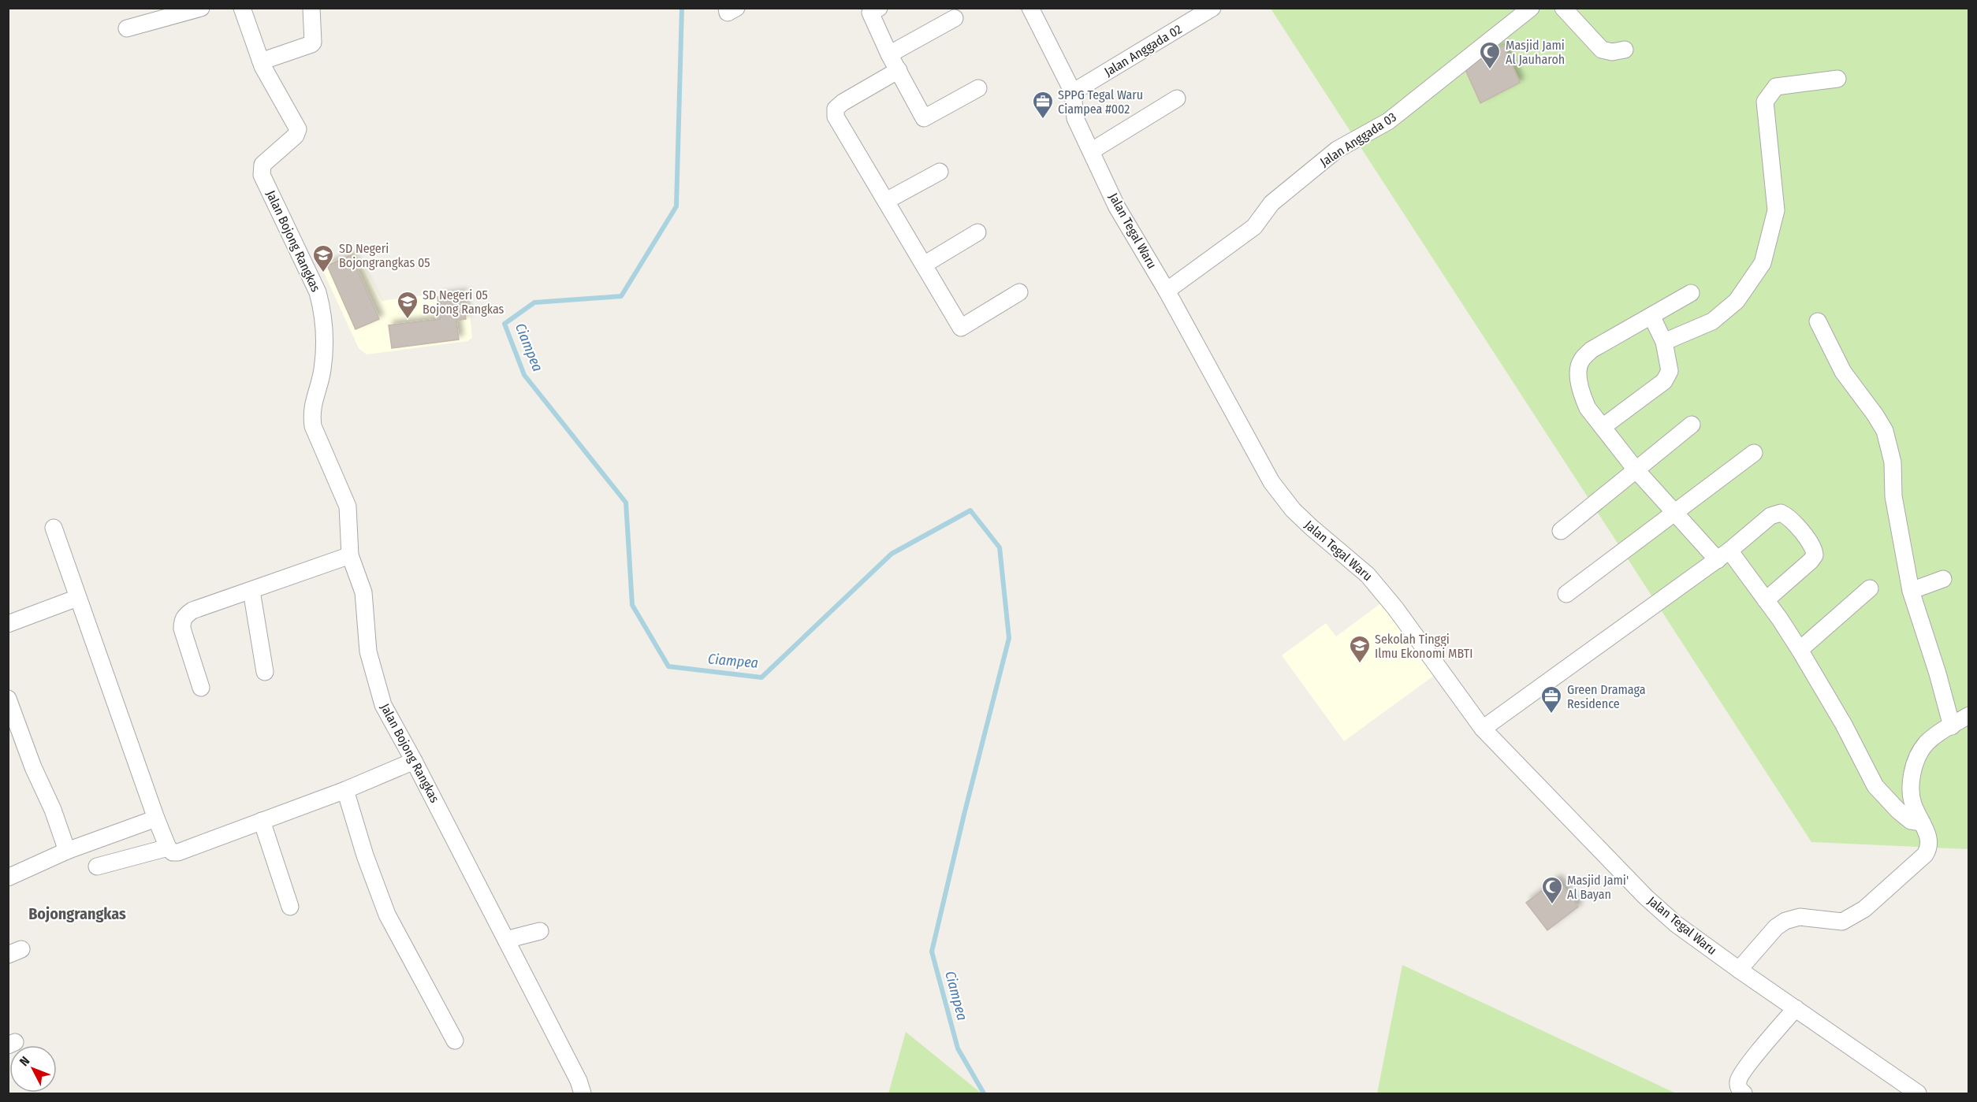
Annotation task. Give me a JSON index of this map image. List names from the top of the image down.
{
  "streets": {
    "street": [
      "Jalan Anggada 02",
      "Jalan Anggada 03",
      "Jalan Tegal Waru",
      "Jalan Bojong Rangkas"
    ]
  },
  "crossings": [
    ["Jalan Anggada 02", "Jalan Tegal Waru"],
    ["Jalan Anggada 03", "Jalan Tegal Waru"]
  ],
  "districts": ["Bojongrangkas"],
  "water": ["Ciampea"],
  "places": {
    "mosque": ["Masjid Jami Al Jauharoh", "Masjid Jami' Al Bayan"],
    "office": ["SPPG Tegal Waru Ciampea #002", "Green Dramaga Residence"],
    "school or university": ["SD Negeri Bojongrangkas 05", "SD Negeri 05 Bojong Rangkas", "Sekolah Tinggi Ilmu Ekonomi MBTI"]
  },
  "north": "top left"
}
